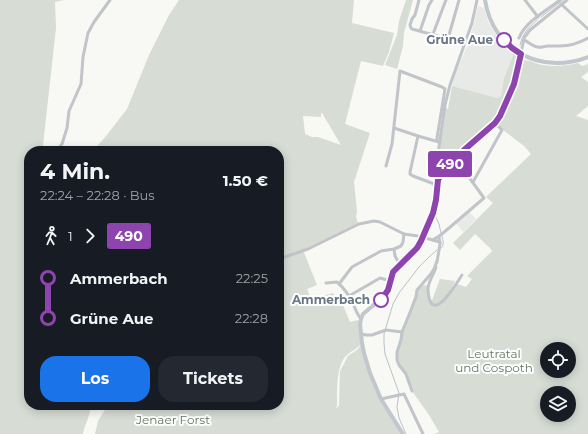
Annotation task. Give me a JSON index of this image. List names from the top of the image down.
{
  "parks": ["Leutratal und Cospoth", "Jenaer Forst"],
  "places": ["Grüne Aue", "Ammerbach"],
  "lines": ["bus line 490"],
  "page": {
    "on_map": "490",
    "heading": ["4 Min.", "22:24 – 22:28 · Bus", "1.50 €"],
    "legs": ["1", "490"],
    "list": [
      {
        "name": "Ammerbach",
        "value": "22:25"
      },
      {
        "name": "Grüne Aue",
        "value": "22:28"
      }
    ],
    "buttons": ["Los", "Tickets"]
  }
}
